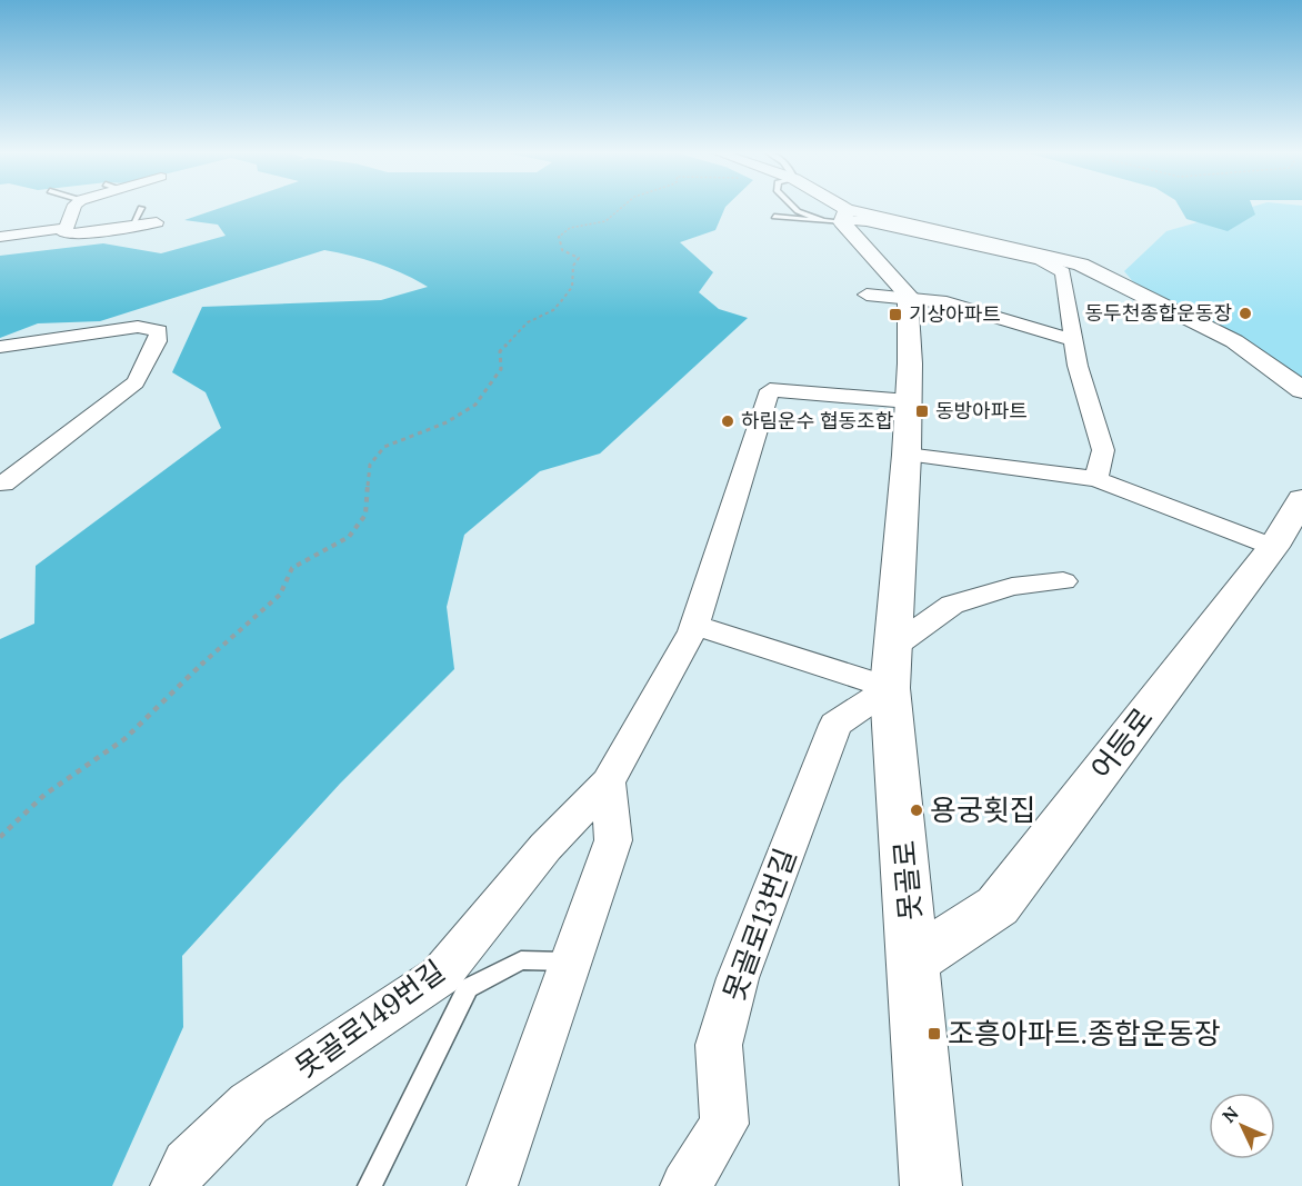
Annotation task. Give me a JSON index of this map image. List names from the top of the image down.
{
  "streets": {
    "street": [
      "어등로",
      "못골로",
      "못골로13번길",
      "못골로149번길"
    ]
  },
  "crossings": [
    ["어등로", "못골로"],
    ["못골로", "못골로13번길"],
    ["못골로", "못골로149번길"]
  ],
  "places": {
    "other": ["동두천종합운동장", "하림운수 협동조합", "용궁횟집"],
    "transit": ["기상아파트", "동방아파트", "조흥아파트.종합운동장"]
  },
  "north": "top left"
}
